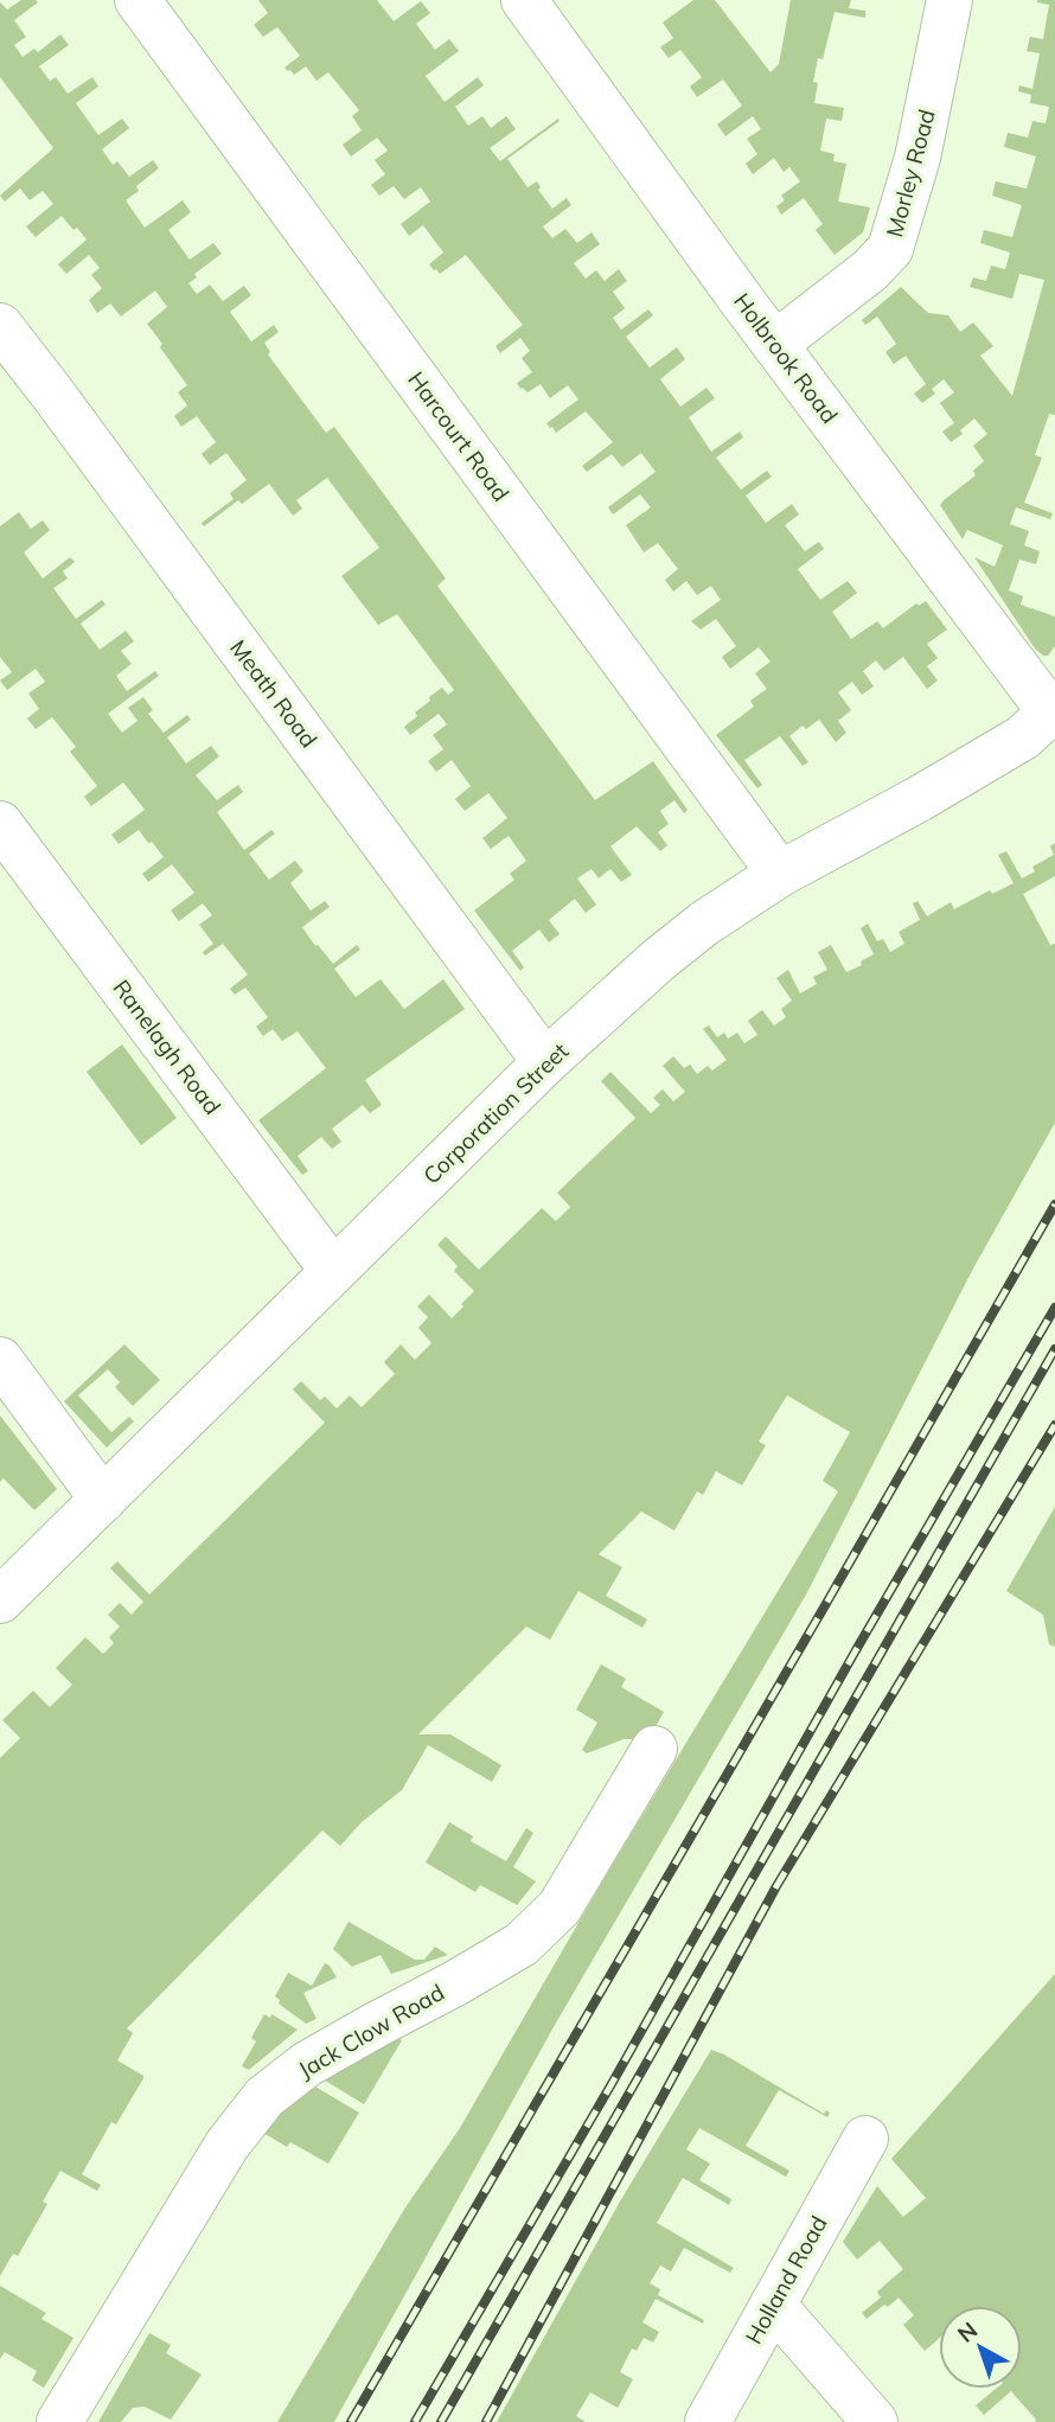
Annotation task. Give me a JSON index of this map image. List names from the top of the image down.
{
  "streets": {
    "street": [
      "Morley Road",
      "Holbrook Road",
      "Harcourt Road",
      "Meath Road",
      "Ranelagh Road",
      "Corporation Street",
      "Jack Clow Road",
      "Holland Road"
    ]
  },
  "crossings": [
    ["Morley Road", "Holbrook Road"],
    ["Holbrook Road", "Corporation Street"],
    ["Harcourt Road", "Corporation Street"],
    ["Meath Road", "Corporation Street"],
    ["Ranelagh Road", "Corporation Street"]
  ],
  "north": "top left"
}
